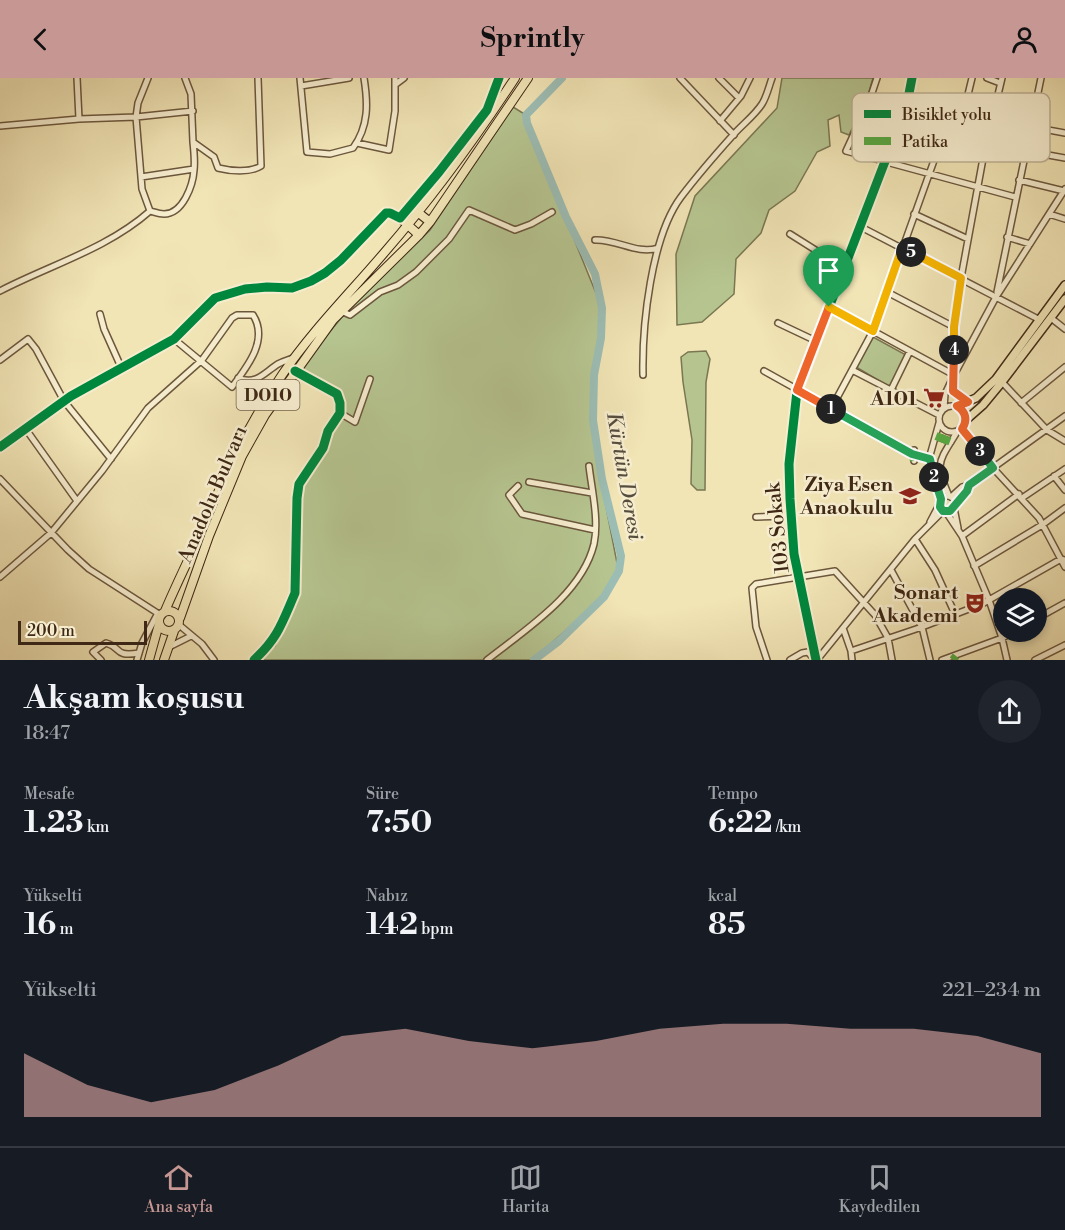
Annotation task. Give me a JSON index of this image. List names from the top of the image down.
{
  "streets": {
    "highway": ["D010", "Anadolu Bulvarı"],
    "street": ["103 Sokak"]
  },
  "water": ["Kürtün Deresi"],
  "places": {
    "supermarket": ["A101"],
    "school or university": ["Ziya Esen Anaokulu"],
    "theatre": ["Sonart Akademi"]
  },
  "legend": ["Bisiklet yolu", "Patika"],
  "scale_bar": "200 m",
  "page": {
    "header": "Sprintly",
    "pins": [
      "5",
      "4",
      "1",
      "3",
      "2"
    ],
    "scale": "200 m",
    "heading": ["Akşam koşusu", "18:47"],
    "stats": [
      ["Mesafe", "1.23 km"],
      ["Süre", "7:50"],
      ["Tempo", "6:22 /km"],
      ["Yükselti", "16 m"],
      ["Nabız", "142 bpm"],
      ["kcal", "85"]
    ],
    "chart": ["Yükselti", "221–234 m"],
    "tabs": ["Ana sayfa", "Harita", "Kaydedilen"]
  }
}
